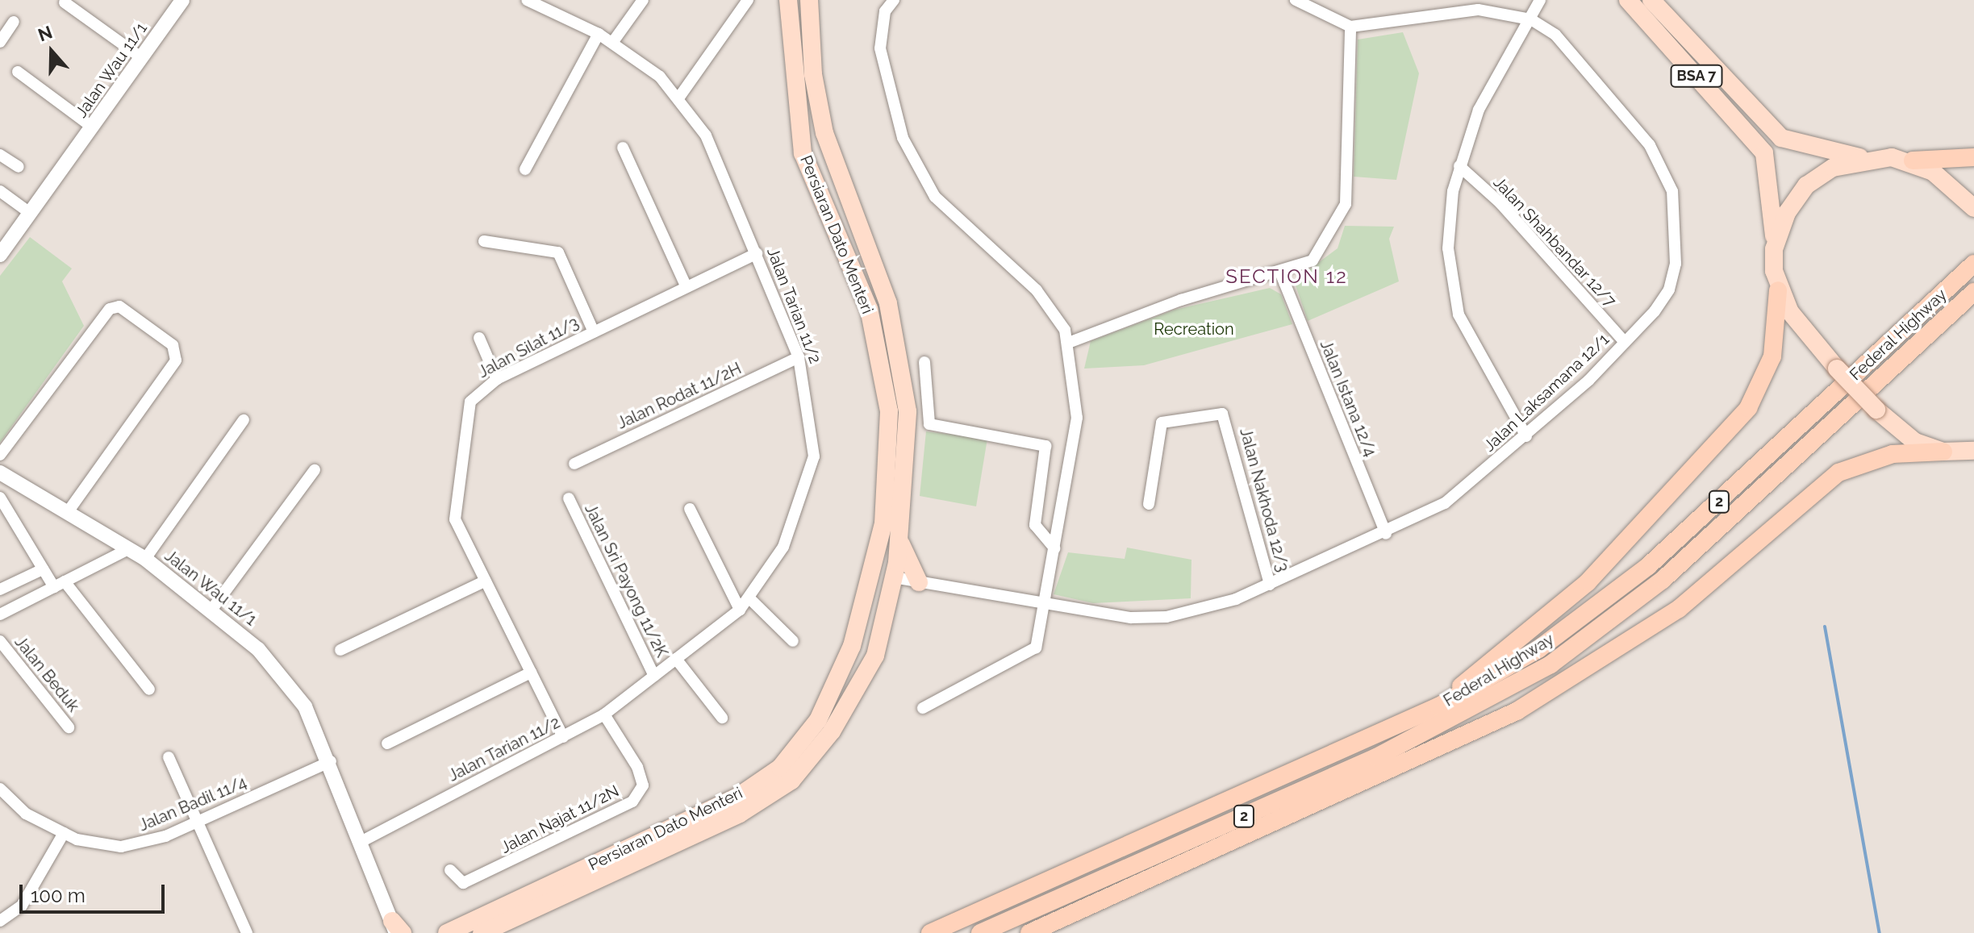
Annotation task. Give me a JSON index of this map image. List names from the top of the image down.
{
  "streets": {
    "highway": ["Federal Highway", "2"],
    "main road": ["BSA 7", "Persiaran Dato Menteri"],
    "street": [
      "Jalan Wau 11/1",
      "Jalan Shahbandar 12/7",
      "Jalan Tarian 11/2",
      "Jalan Silat 11/3",
      "Jalan Laksamana 12/1",
      "Jalan Rodat 11/2H",
      "Jalan Istana 12/4",
      "Jalan Nakhoda 12/3",
      "Jalan Sri Payong 11/2K",
      "Jalan Beduk",
      "Jalan Badil 11/4",
      "Jalan Najat 11/2N"
    ]
  },
  "crossings": [
    ["Jalan Wau 11/1", "Jalan Tarian 11/2"],
    ["Jalan Wau 11/1", "Jalan Badil 11/4"],
    ["Persiaran Dato Menteri", "Jalan Laksamana 12/1"],
    ["Jalan Shahbandar 12/7", "Jalan Laksamana 12/1"],
    ["Jalan Tarian 11/2", "Jalan Silat 11/3"],
    ["Jalan Tarian 11/2", "Jalan Rodat 11/2H"],
    ["Jalan Tarian 11/2", "Jalan Sri Payong 11/2K"],
    ["Jalan Tarian 11/2", "Jalan Najat 11/2N"],
    ["Jalan Laksamana 12/1", "Jalan Istana 12/4"],
    ["Jalan Laksamana 12/1", "Jalan Nakhoda 12/3"]
  ],
  "districts": ["SECTION 12"],
  "parks": ["Recreation"],
  "scale_bar": "100 m",
  "north": "top"
}
